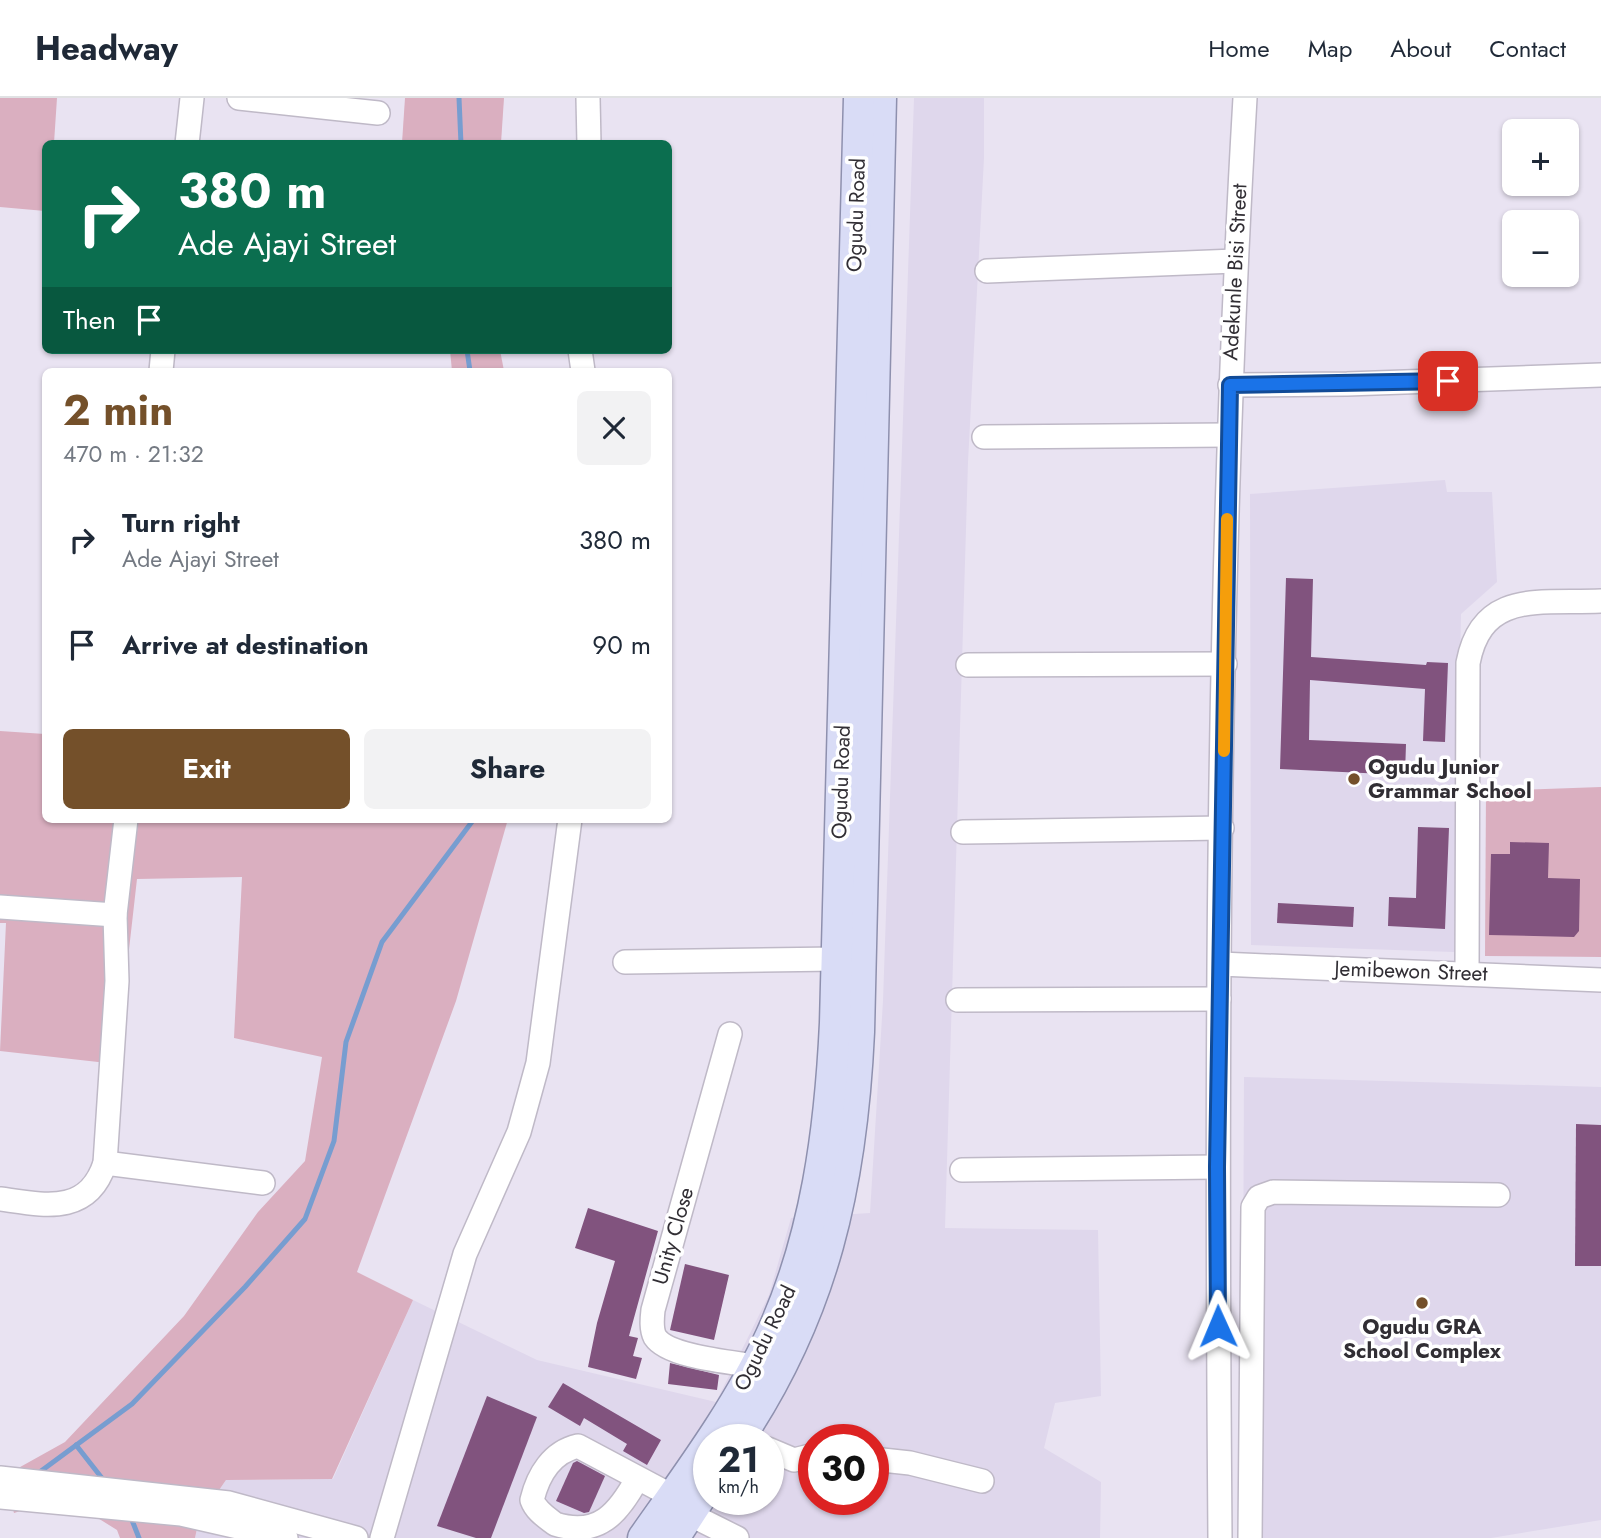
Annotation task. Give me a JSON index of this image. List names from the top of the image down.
{
  "streets": {
    "main road": ["Ogudu Road"],
    "street": ["Adekunle Bisi Street", "Jemibewon Street", "Unity Close"]
  },
  "crossings": [
    ["Ogudu Road", "Unity Close"],
    ["Adekunle Bisi Street", "Jemibewon Street"]
  ],
  "places": ["Ogudu Junior Grammar School", "Ogudu GRA School Complex"],
  "page": {
    "header": "Headway",
    "nav": [
      "Home",
      "Map",
      "About",
      "Contact"
    ],
    "map_buttons": ["+", "−"],
    "turn": ["380 m", "Ade Ajayi Street"],
    "then": "Then",
    "heading": ["2 min", "470 m · 21:32"],
    "list": [
      {
        "name": "Turn right",
        "note": "Ade Ajayi Street",
        "value": "380 m"
      },
      {
        "name": "Arrive at destination",
        "value": "90 m"
      }
    ],
    "buttons": ["Exit", "Share"],
    "speed": "21 km/h",
    "limit": "30"
  }
}
